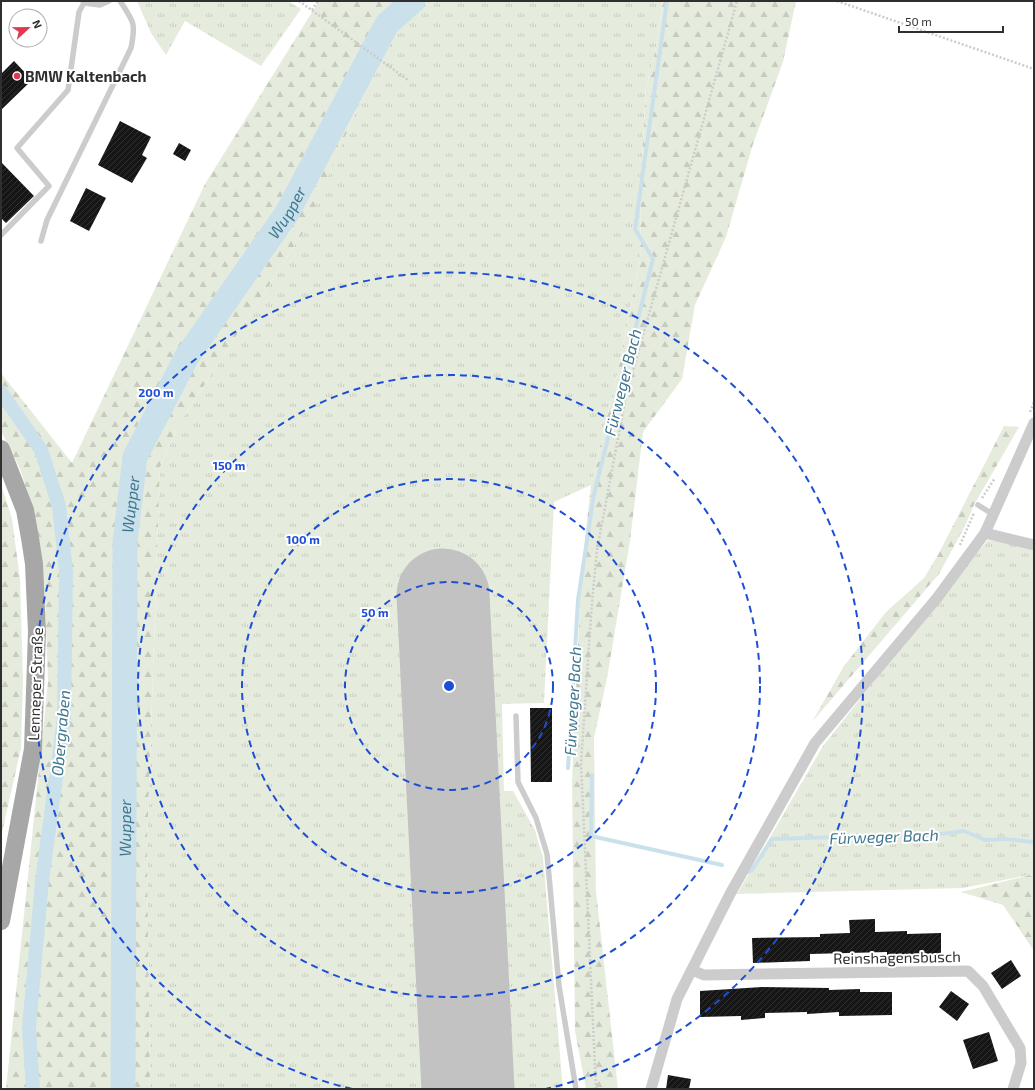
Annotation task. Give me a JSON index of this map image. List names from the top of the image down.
{
  "streets": {
    "main road": ["Lenneper Straße"],
    "street": ["Reinshagensbusch"]
  },
  "water": ["Wupper", "Fürweger Bach", "Obergraben"],
  "places": ["BMW Kaltenbach"],
  "scale_bar": "50 m",
  "north": "right",
  "rings": [
    "200 m",
    "150 m",
    "100 m",
    "50 m"
  ]
}
